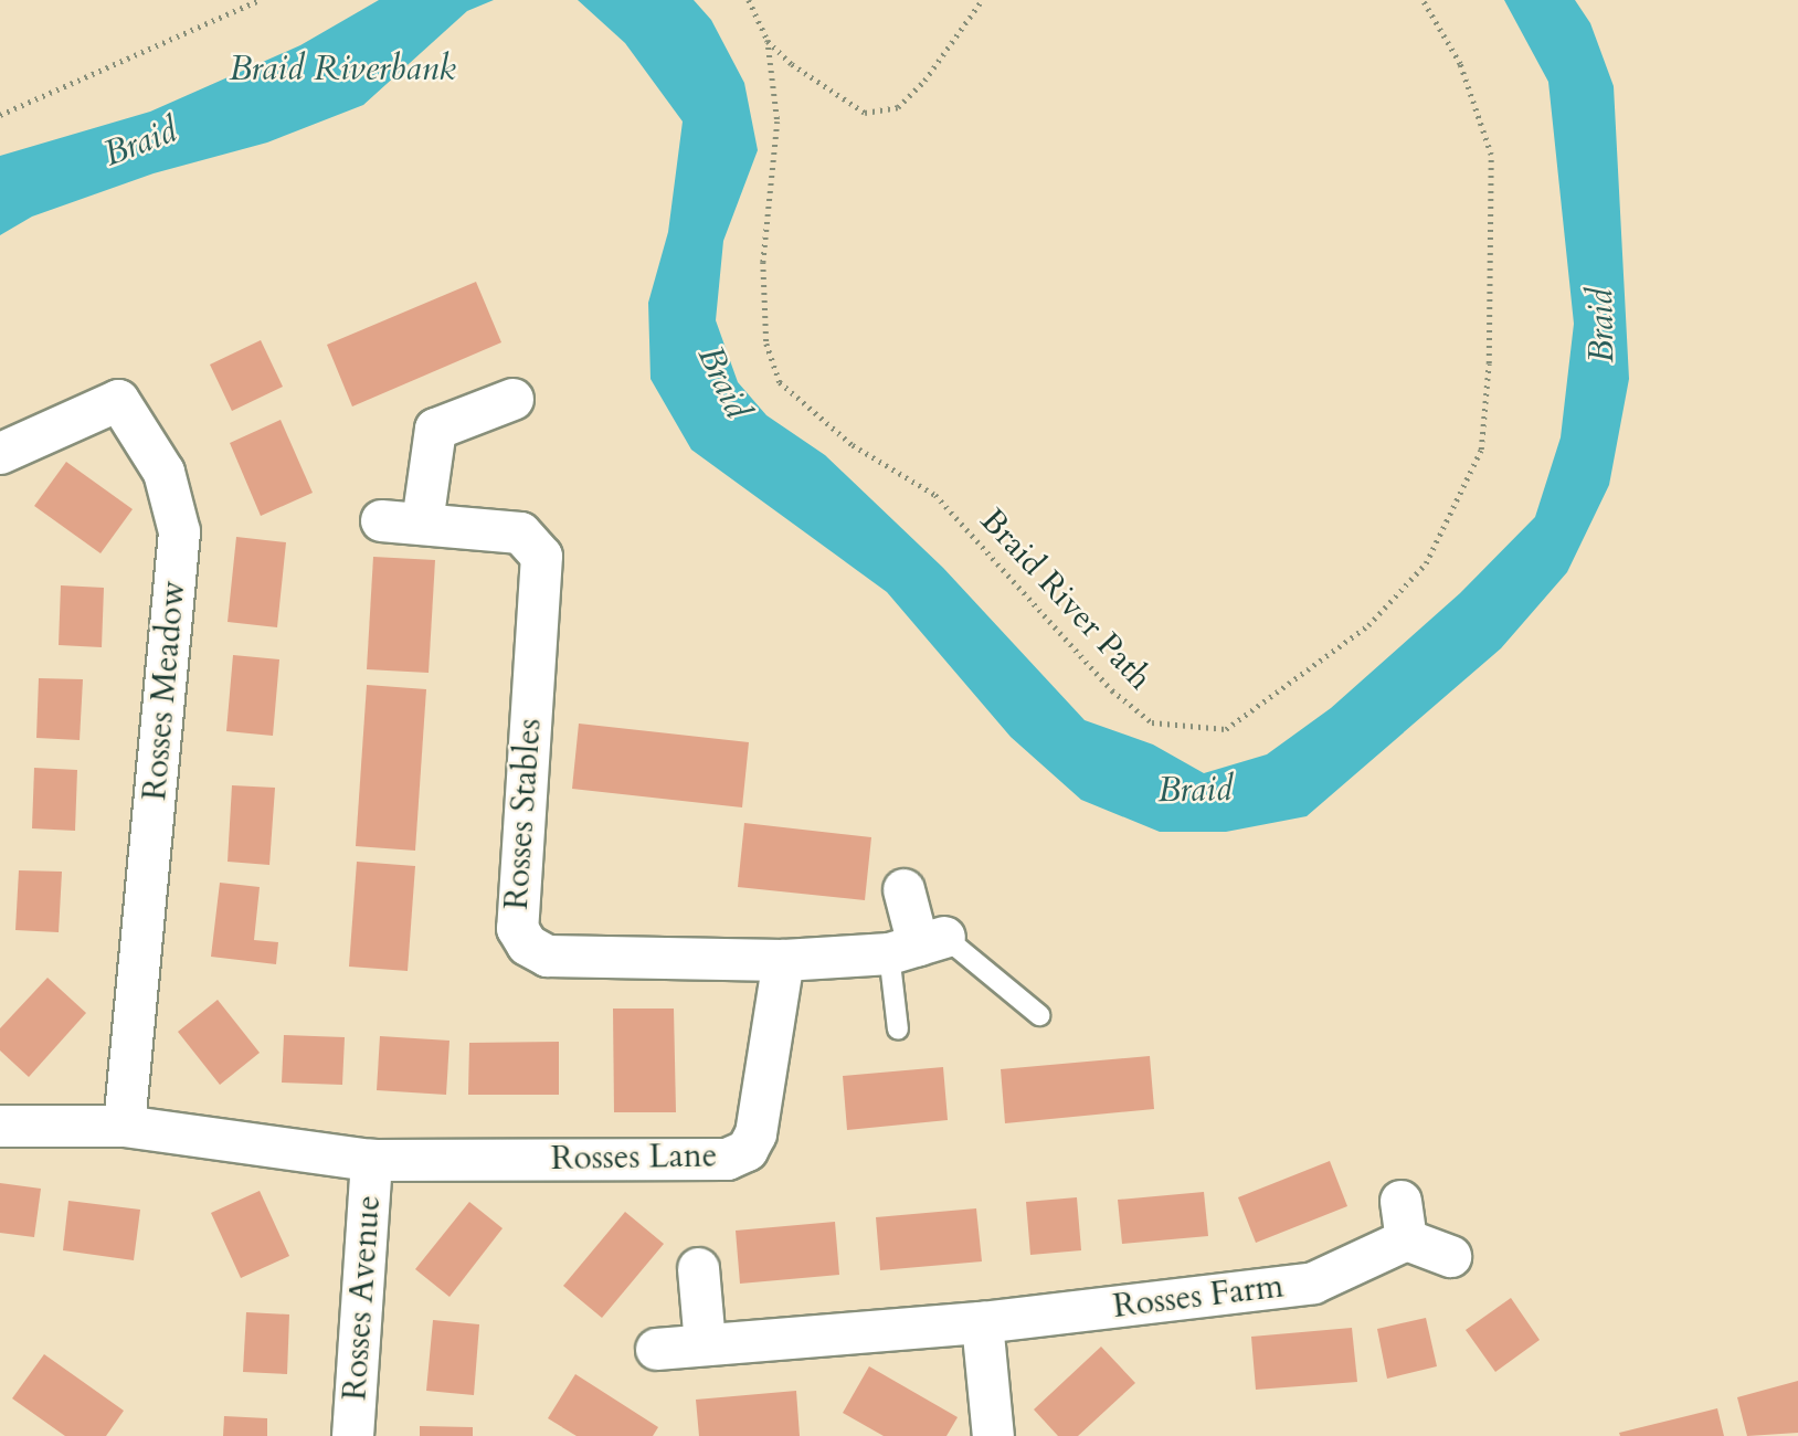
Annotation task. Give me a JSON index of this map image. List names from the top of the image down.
{
  "streets": {
    "street": [
      "Rosses Meadow",
      "Rosses Stables",
      "Rosses Lane",
      "Rosses Farm",
      "Rosses Avenue"
    ],
    "path": ["Braid River Path"]
  },
  "crossings": [
    ["Rosses Stables", "Rosses Lane"],
    ["Rosses Lane", "Rosses Avenue"]
  ],
  "water": ["Braid Riverbank", "Braid"]
}
